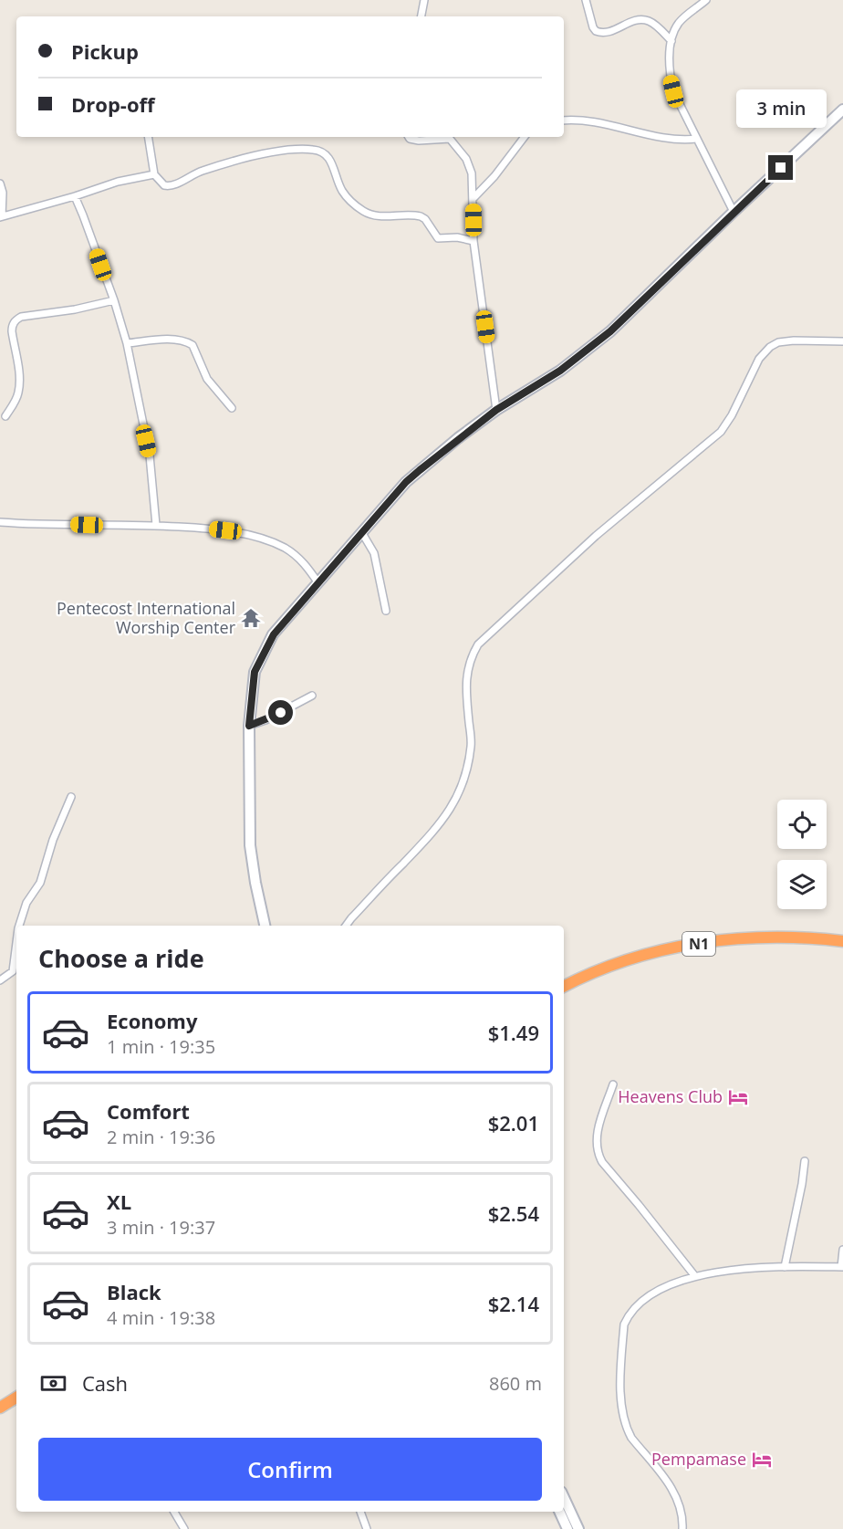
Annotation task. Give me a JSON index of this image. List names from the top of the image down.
{
  "streets": {
    "highway": ["N1"]
  },
  "places": {
    "temple": ["Pentecost International Worship Center"],
    "hotel": ["Heavens Club", "Pempamase"]
  },
  "page": {
    "banner": ["Pickup", "Drop-off"],
    "bubble": "3 min",
    "heading": "Choose a ride",
    "list": [
      {
        "name": "Economy",
        "note": "1 min · 19:35",
        "value": "$1.49"
      },
      {
        "name": "Comfort",
        "note": "2 min · 19:36",
        "value": "$2.01"
      },
      {
        "name": "XL",
        "note": "3 min · 19:37",
        "value": "$2.54"
      },
      {
        "name": "Black",
        "note": "4 min · 19:38",
        "value": "$2.14"
      }
    ],
    "pay": ["Cash", "860 m"],
    "buttons": "Confirm"
  }
}
